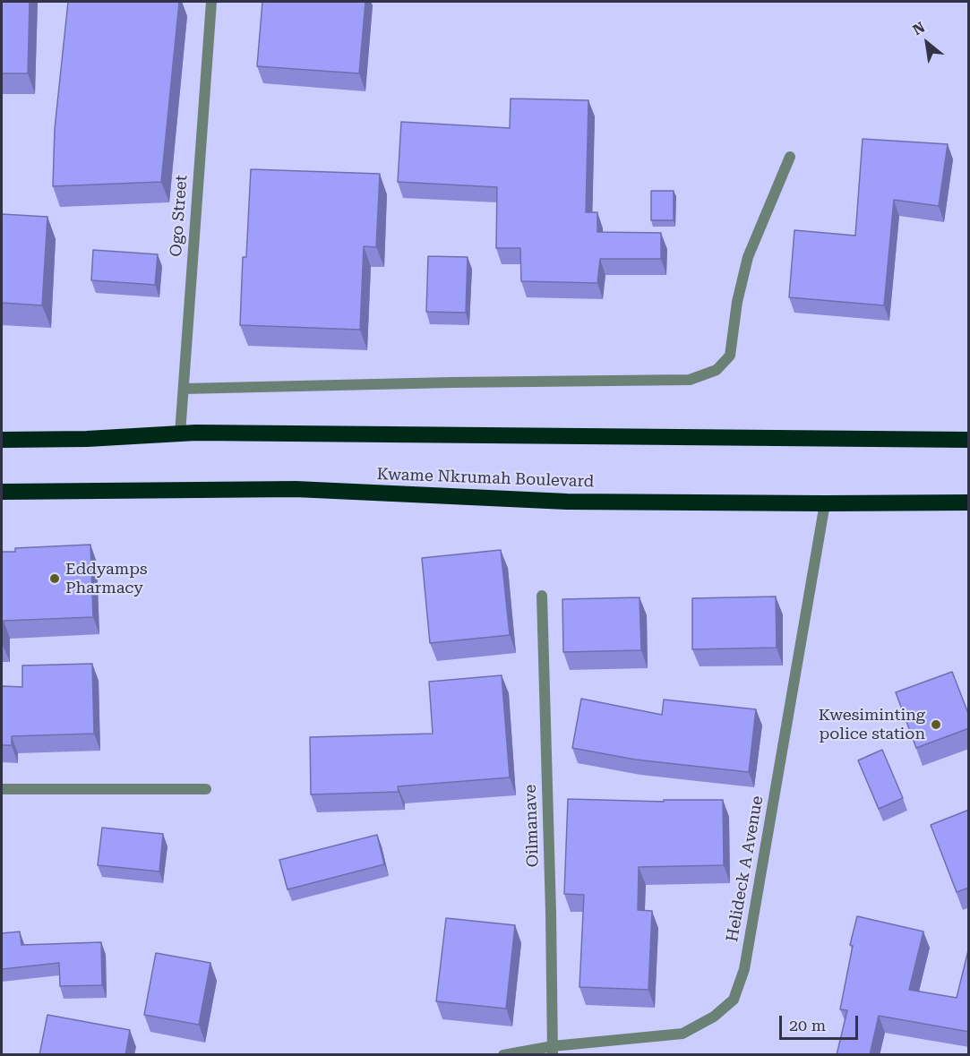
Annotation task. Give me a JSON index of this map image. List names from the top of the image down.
{
  "streets": {
    "highway": ["Kwame Nkrumah Boulevard"],
    "street": ["Ogo Street", "Oilmanave", "Helideck A Avenue"]
  },
  "crossings": [
    ["Kwame Nkrumah Boulevard", "Helideck A Avenue"],
    ["Oilmanave", "Helideck A Avenue"]
  ],
  "places": ["Eddyamps Pharmacy", "Kwesiminting police station"],
  "scale_bar": "20 m",
  "north": "top left"
}
